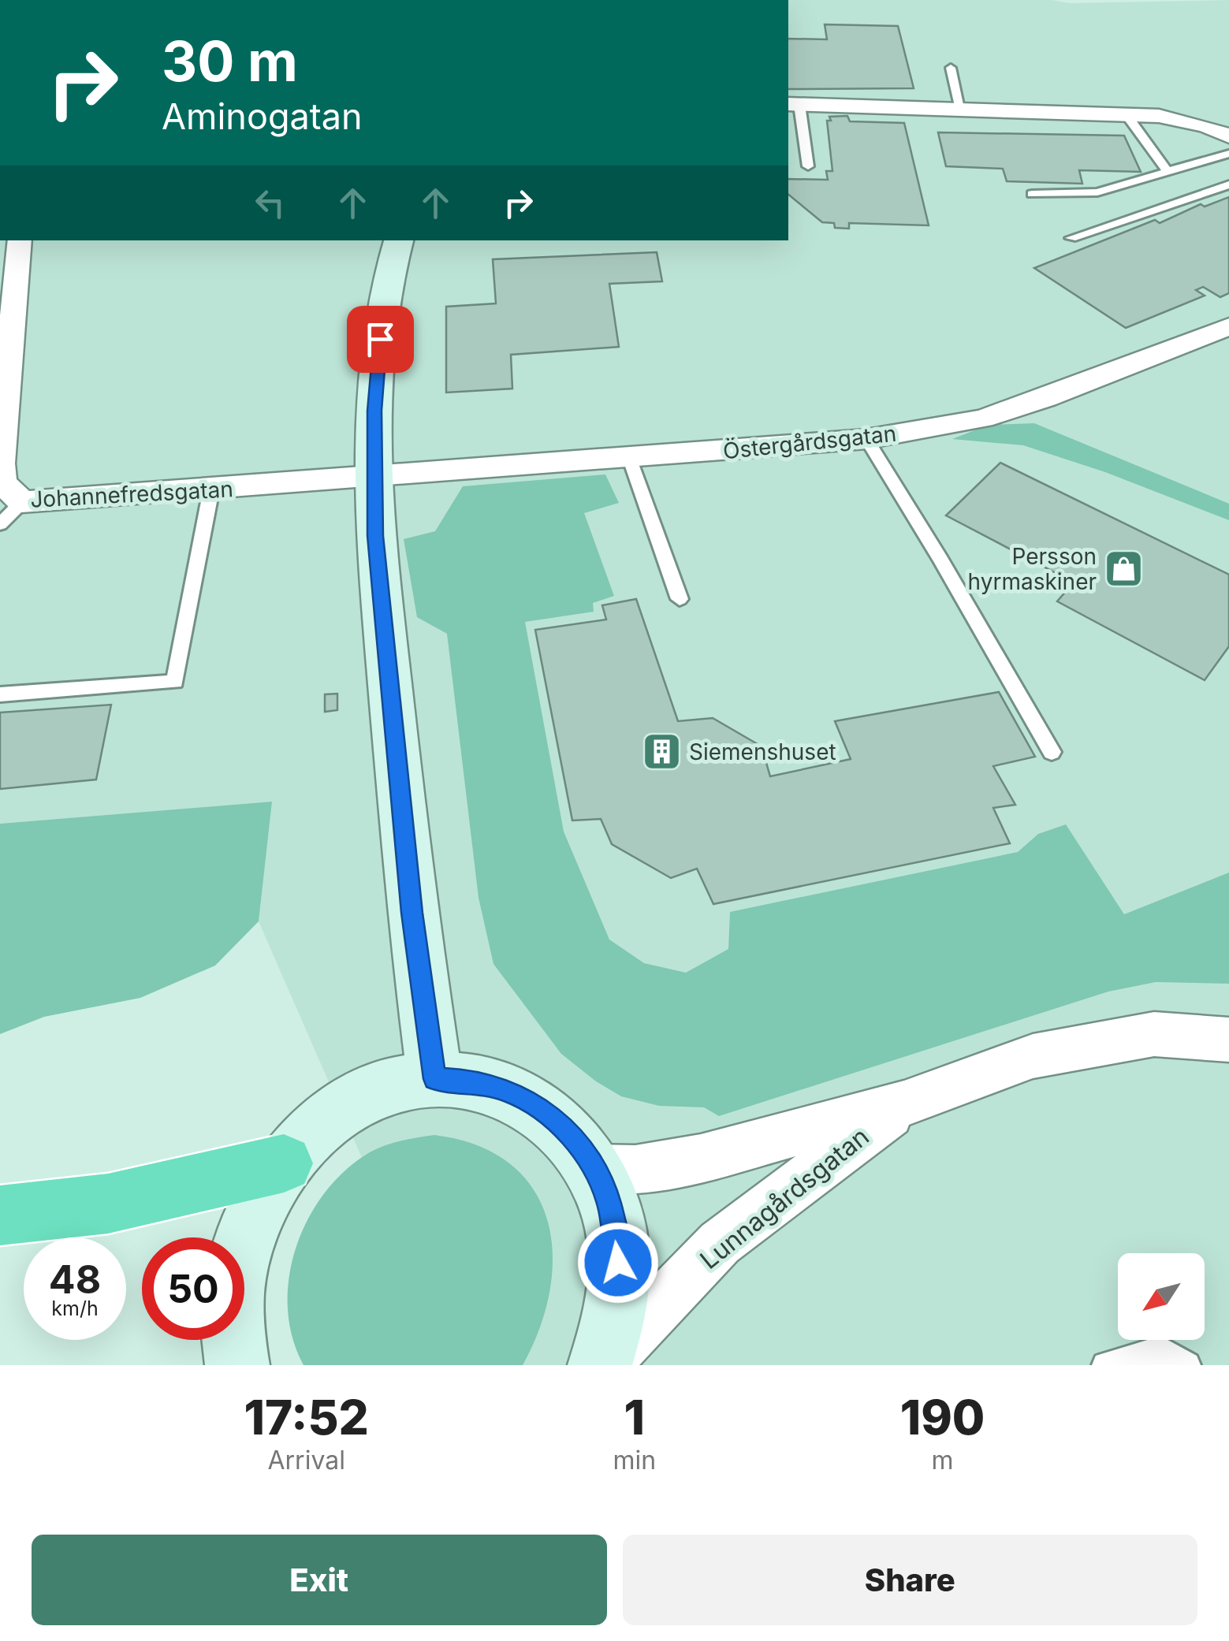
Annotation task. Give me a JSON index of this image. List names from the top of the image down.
{
  "streets": {
    "street": ["Östergårdsgatan", "Johannefredsgatan", "Lunnagårdsgatan"]
  },
  "crossings": [
    ["Östergårdsgatan", "Johannefredsgatan"]
  ],
  "places": {
    "shop": ["Persson hyrmaskiner"],
    "building": ["Siemenshuset"]
  },
  "north": "bottom left",
  "page": {
    "turn": ["30 m", "Aminogatan"],
    "speed": "48 km/h",
    "limit": "50",
    "eta": [
      "17:52",
      "Arrival",
      "1",
      "min",
      "190",
      "m"
    ],
    "buttons": ["Exit", "Share"]
  }
}
